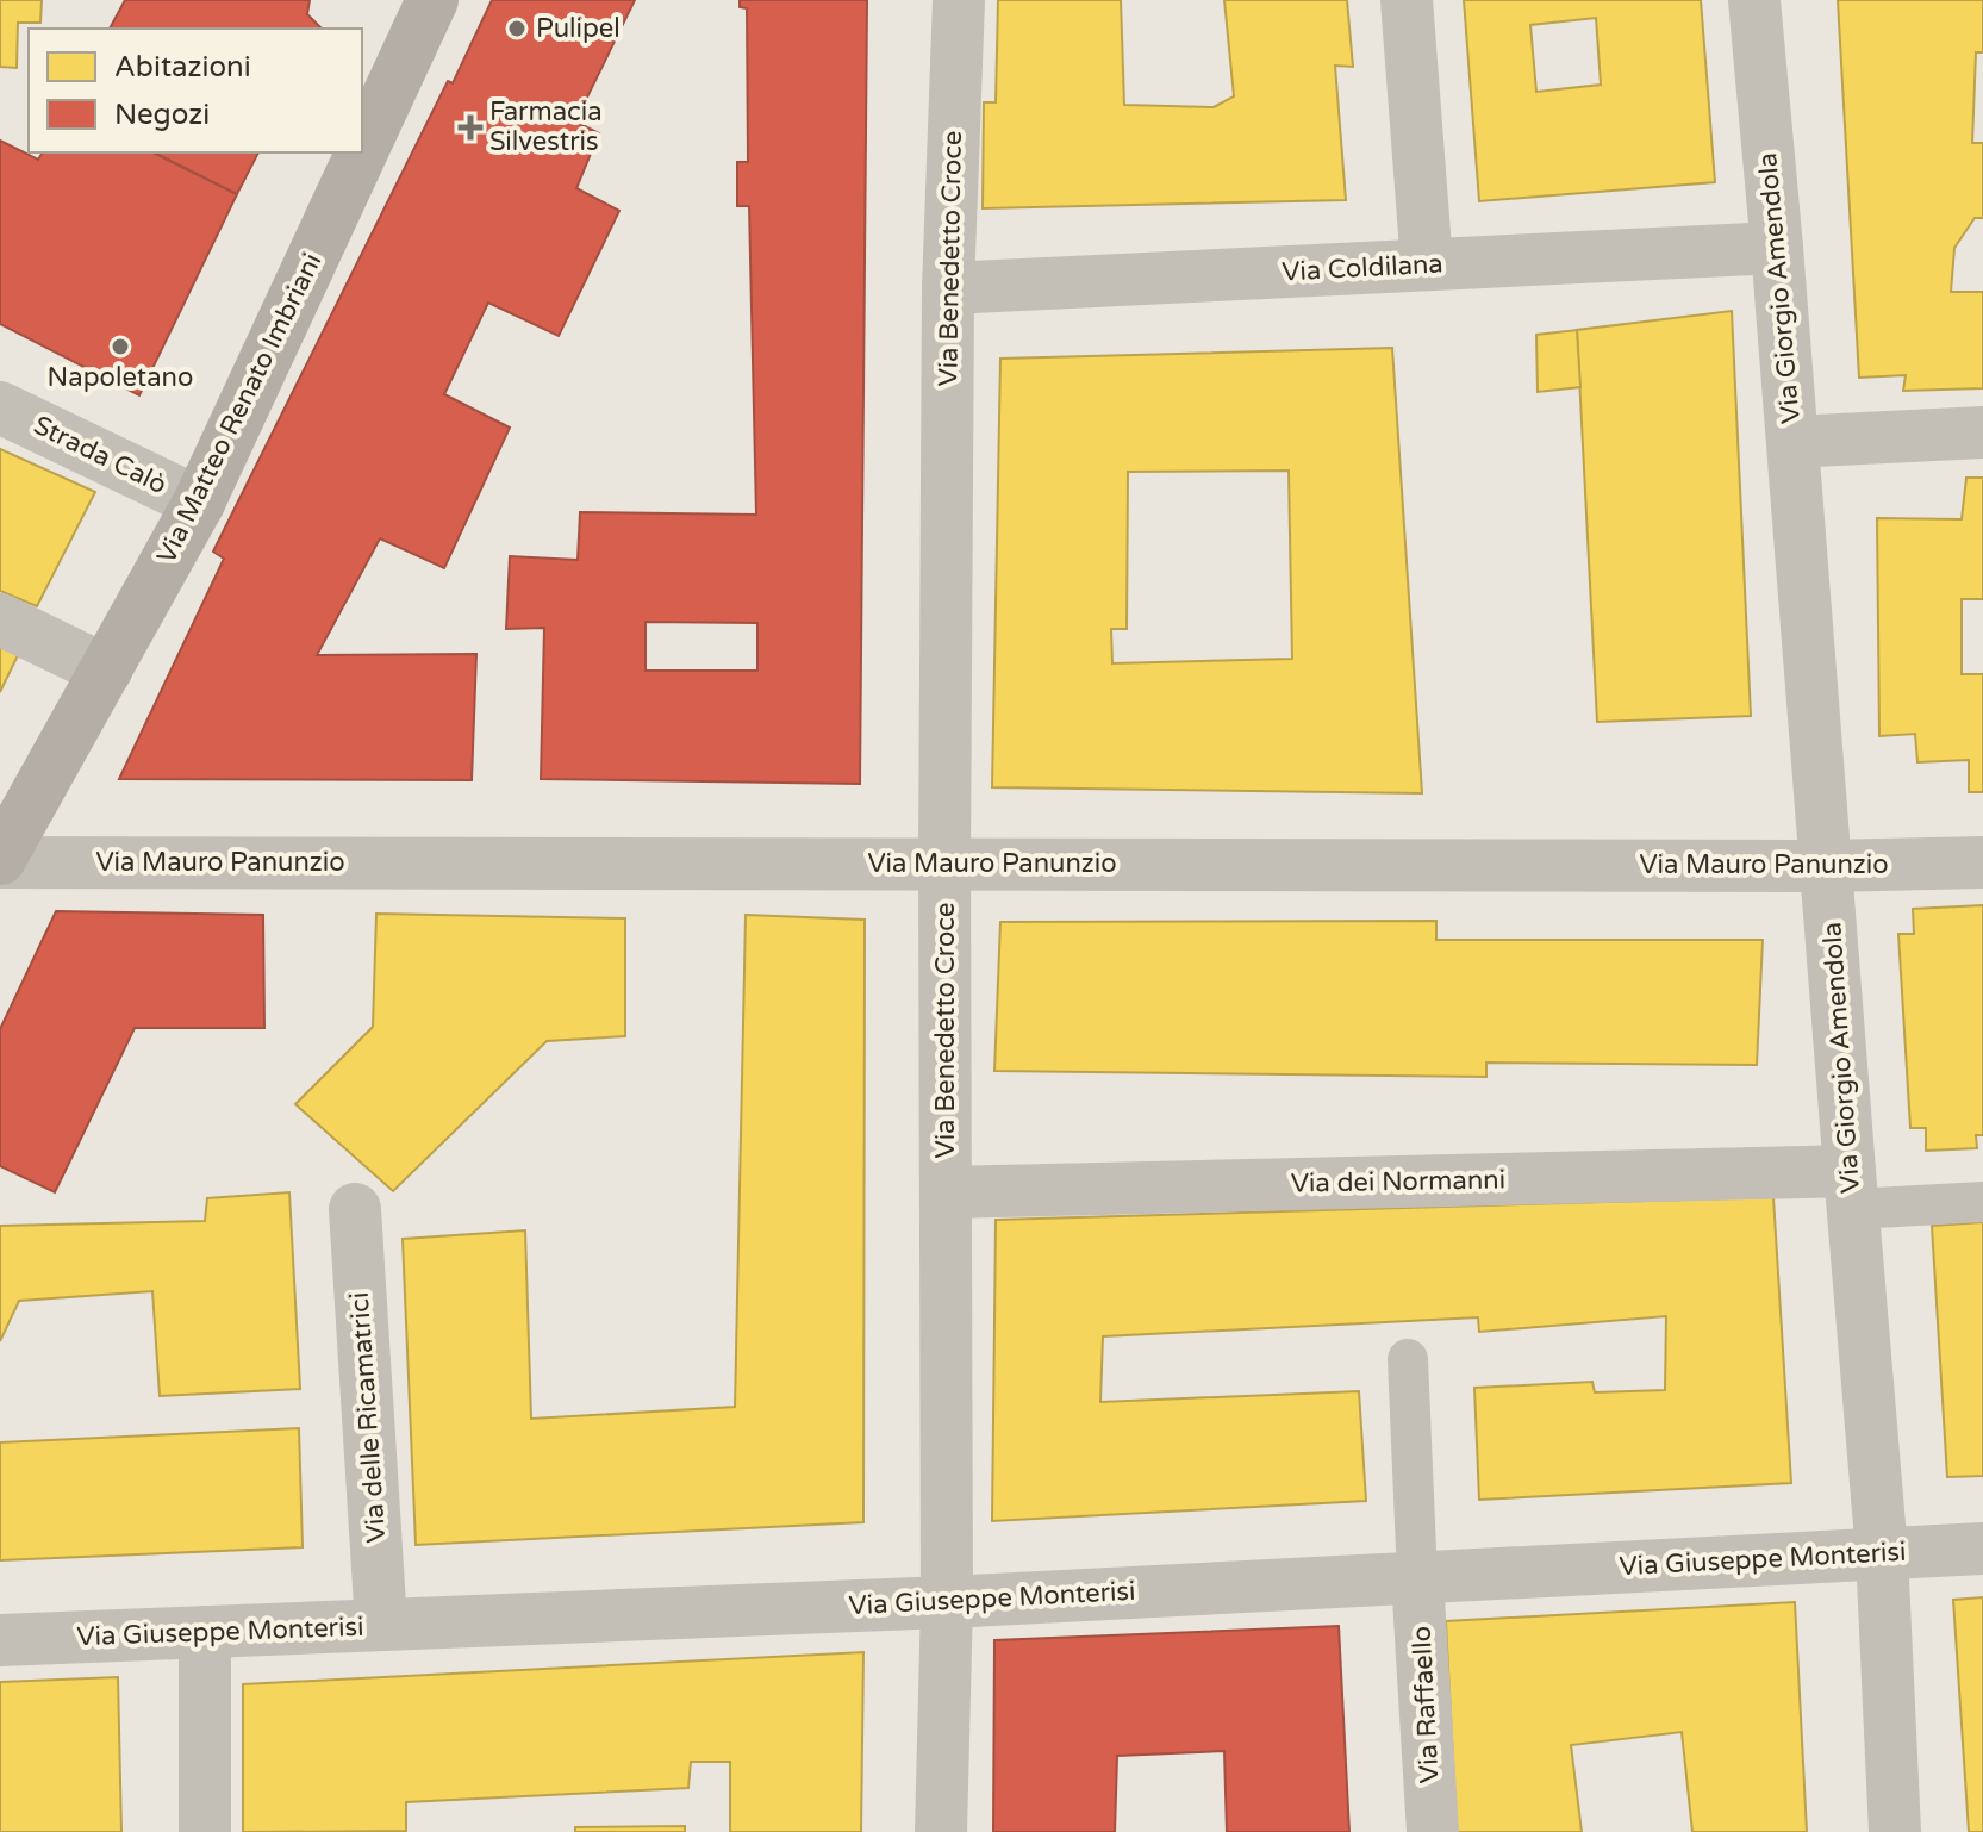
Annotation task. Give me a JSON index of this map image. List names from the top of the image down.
{
  "streets": {
    "street": [
      "Via Benedetto Croce",
      "Via Coldilana",
      "Via Giorgio Amendola",
      "Via Matteo Renato Imbriani",
      "Strada Calò",
      "Via Mauro Panunzio",
      "Via dei Normanni",
      "Via delle Ricamatrici",
      "Via Giuseppe Monterisi",
      "Via Raffaello"
    ]
  },
  "crossings": [
    ["Via Benedetto Croce", "Via Coldilana"],
    ["Via Benedetto Croce", "Via Mauro Panunzio"],
    ["Via Benedetto Croce", "Via dei Normanni"],
    ["Via Benedetto Croce", "Via Giuseppe Monterisi"],
    ["Via Coldilana", "Via Giorgio Amendola"],
    ["Via Giorgio Amendola", "Via Mauro Panunzio"],
    ["Via Giorgio Amendola", "Via dei Normanni"],
    ["Via Giorgio Amendola", "Via Giuseppe Monterisi"],
    ["Via Matteo Renato Imbriani", "Strada Calò"],
    ["Via Matteo Renato Imbriani", "Via Mauro Panunzio"],
    ["Via delle Ricamatrici", "Via Giuseppe Monterisi"],
    ["Via Giuseppe Monterisi", "Via Raffaello"]
  ],
  "places": {
    "other": ["Pulipel", "Napoletano"],
    "health": ["Farmacia Silvestris"]
  },
  "legend": ["Abitazioni", "Negozi"]
}
